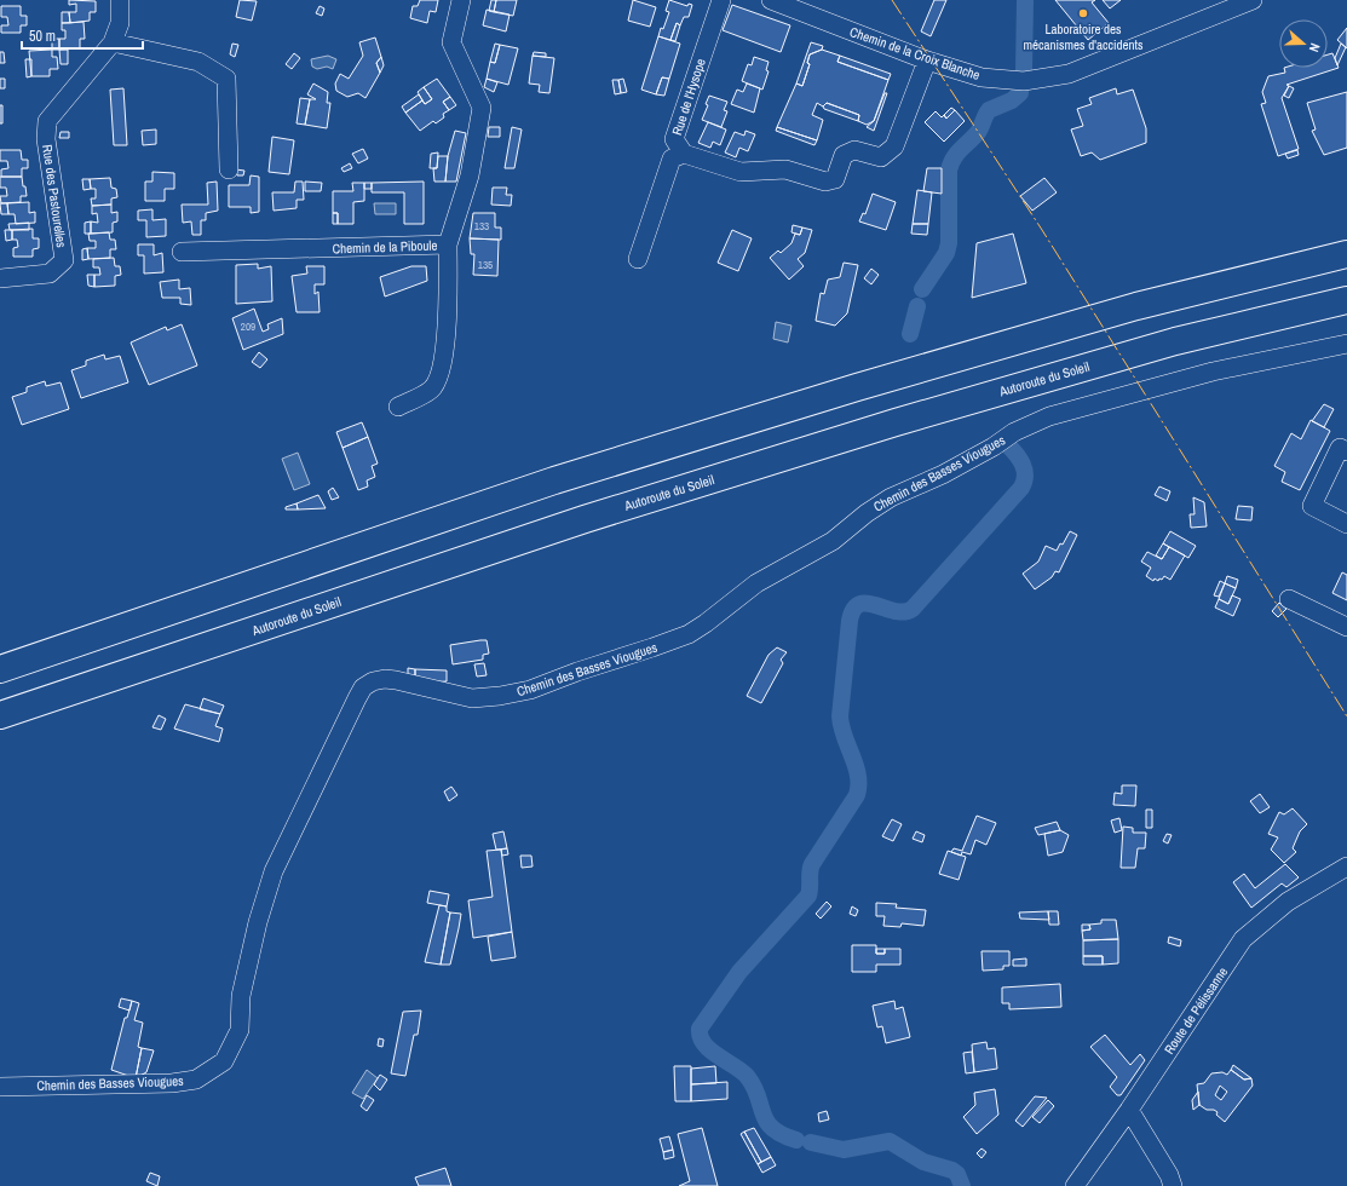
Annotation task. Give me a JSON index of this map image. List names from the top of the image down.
{
  "streets": {
    "highway": ["Autoroute du Soleil"],
    "street": [
      "Chemin de la Croix Blanche",
      "Rue de l'Hysope",
      "Rue des Pastourelles",
      "Chemin de la Piboule",
      "Chemin des Basses Viougues",
      "Route de Pélissanne"
    ]
  },
  "crossings": [
    ["Chemin de la Croix Blanche", "Rue de l'Hysope"]
  ],
  "places": ["Laboratoire des mécanismes d'accidents"],
  "house_numbers": ["133", "135", "209"],
  "scale_bar": "50 m",
  "north": "right"
}
